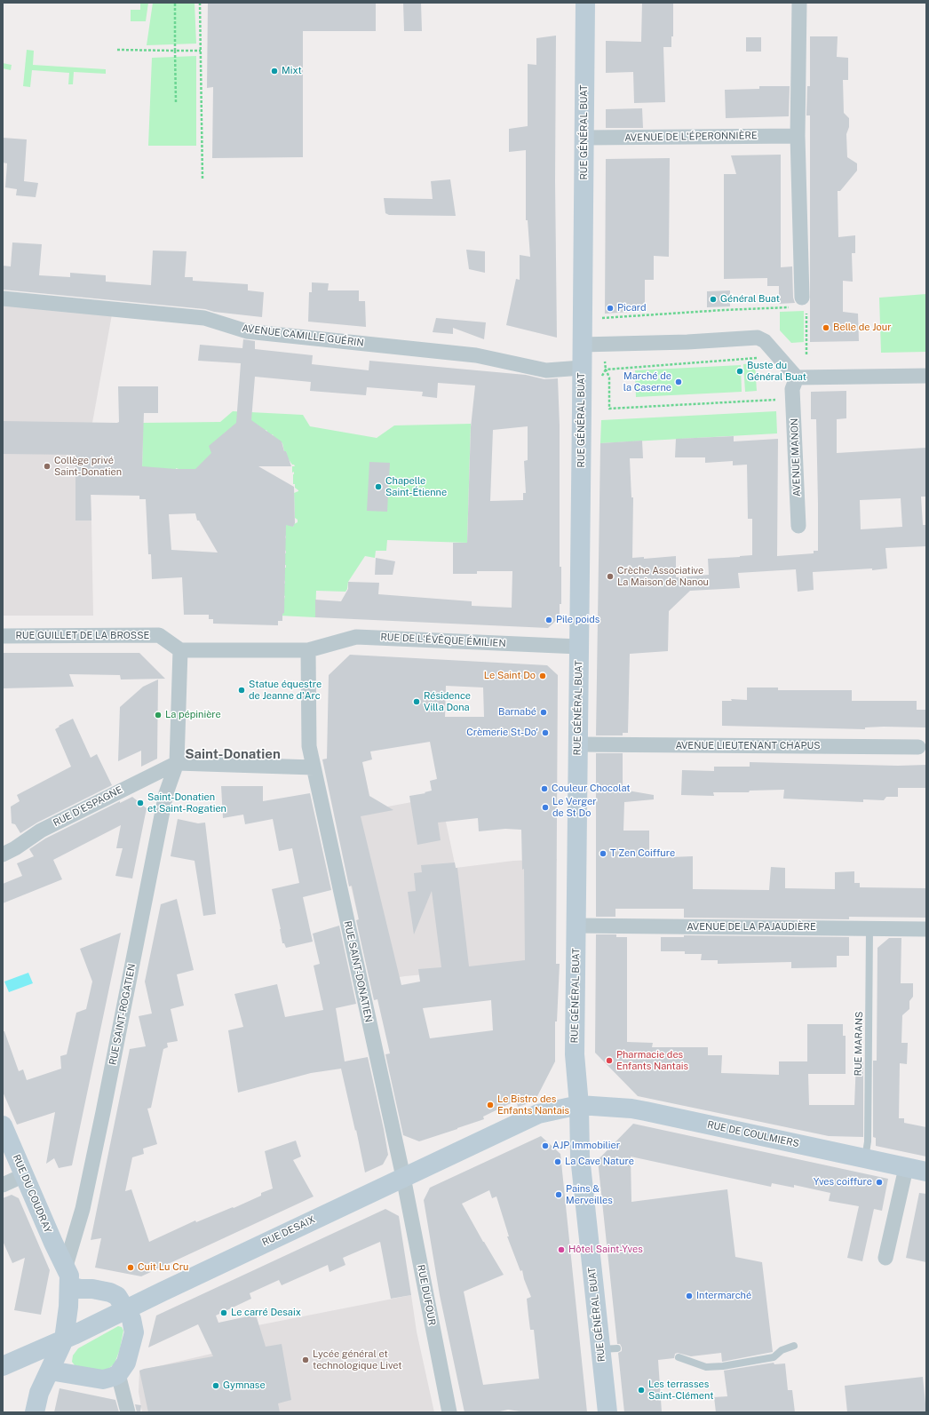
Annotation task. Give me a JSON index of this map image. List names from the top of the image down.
{
  "streets": {
    "street": [
      "RUE GÉNÉRAL BUAT",
      "AVENUE DE L'ÉPERONNIÈRE",
      "AVENUE CAMILLE GUÉRIN",
      "AVENUE MANON",
      "RUE GUILLET DE LA BROSSE",
      "RUE DE L'ÉVÊQUE ÉMILIEN",
      "AVENUE LIEUTENANT CHAPUS",
      "RUE D'ESPAGNE",
      "AVENUE DE LA PAJAUDIÈRE",
      "RUE SAINT-DONATIEN",
      "RUE SAINT-ROGATIEN",
      "RUE DE COULMIERS",
      "RUE DU COUDRAY",
      "RUE DESAIX",
      "RUE DUFOUR"
    ],
    "lane": ["RUE MARANS"]
  },
  "crossings": [
    ["RUE GÉNÉRAL BUAT", "AVENUE DE L'ÉPERONNIÈRE"],
    ["RUE GÉNÉRAL BUAT", "AVENUE CAMILLE GUÉRIN"],
    ["RUE GÉNÉRAL BUAT", "RUE DE L'ÉVÊQUE ÉMILIEN"],
    ["RUE GÉNÉRAL BUAT", "AVENUE LIEUTENANT CHAPUS"],
    ["RUE GÉNÉRAL BUAT", "AVENUE DE LA PAJAUDIÈRE"],
    ["RUE GÉNÉRAL BUAT", "RUE DE COULMIERS"],
    ["RUE GÉNÉRAL BUAT", "RUE DESAIX"],
    ["RUE GUILLET DE LA BROSSE", "RUE DE L'ÉVÊQUE ÉMILIEN"],
    ["RUE GUILLET DE LA BROSSE", "RUE SAINT-ROGATIEN"],
    ["RUE DE L'ÉVÊQUE ÉMILIEN", "RUE SAINT-DONATIEN"],
    ["RUE DE L'ÉVÊQUE ÉMILIEN", "RUE SAINT-ROGATIEN"],
    ["RUE D'ESPAGNE", "RUE SAINT-ROGATIEN"],
    ["AVENUE DE LA PAJAUDIÈRE", "RUE MARANS"],
    ["RUE SAINT-DONATIEN", "RUE DESAIX"],
    ["RUE SAINT-DONATIEN", "RUE DUFOUR"],
    ["RUE SAINT-ROGATIEN", "RUE DU COUDRAY"],
    ["RUE MARANS", "RUE DE COULMIERS"],
    ["RUE DE COULMIERS", "RUE DESAIX"],
    ["RUE DU COUDRAY", "RUE DESAIX"],
    ["RUE DESAIX", "RUE DUFOUR"]
  ],
  "districts": ["Saint-Donatien"],
  "places": [
    "Mixt",
    "Général Buat",
    "Picard",
    "Belle de Jour",
    "Buste du Général Buat",
    "Marché de la Caserne",
    "Collège privé Saint-Donatien",
    "Chapelle Saint-Étienne",
    "Crèche Associative La Maison de Nanou",
    "Pile poids",
    "Le Saint Do",
    "Statue équestre de Jeanne d'Arc",
    "Résidence Villa Dona",
    "Barnabé",
    "La pépinière",
    "Crèmerie St-Do'",
    "Couleur Chocolat",
    "Saint-Donatien et Saint-Rogatien",
    "Le Verger de St Do",
    "T Zen Coiffure",
    "Pharmacie des Enfants Nantais",
    "Le Bistro des Enfants Nantais",
    "AJP Immobilier",
    "La Cave Nature",
    "Yves coiffure",
    "Pains & Merveilles",
    "Hôtel Saint-Yves",
    "Cuit Lu Cru",
    "Intermarché",
    "Le carré Desaix",
    "Lycée général et technologique Livet",
    "Gymnase",
    "Les terrasses Saint-Clément"
  ]
}
